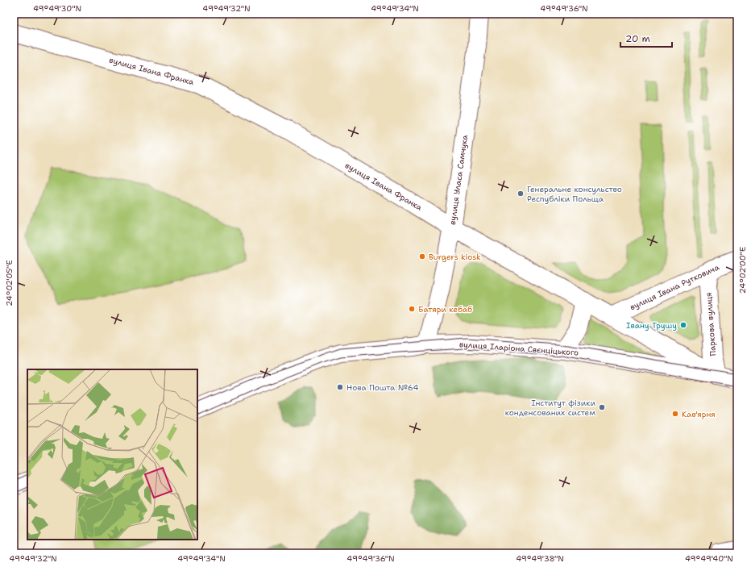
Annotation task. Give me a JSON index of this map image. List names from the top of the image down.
{
  "streets": {
    "main road": [
      "вулиця Івана Франка",
      "вулиця Уласа Самчука",
      "вулиця Івана Рутковича",
      "Паркова вулиця",
      "вулиця Іларіона Свєнціцького"
    ]
  },
  "crossings": [
    ["вулиця Івана Франка", "вулиця Уласа Самчука"],
    ["вулиця Івана Франка", "вулиця Івана Рутковича"],
    ["вулиця Івана Франка", "Паркова вулиця"],
    ["вулиця Івана Франка", "вулиця Іларіона Свєнціцького"],
    ["вулиця Уласа Самчука", "вулиця Іларіона Свєнціцького"],
    ["вулиця Івана Рутковича", "Паркова вулиця"],
    ["Паркова вулиця", "вулиця Іларіона Свєнціцького"]
  ],
  "places": [
    "Генеральне консульство Республіки Польща",
    "Burgers kiosk",
    "Батяри кебаб",
    "Івану Трушу",
    "Нова Пошта №64",
    "Інститут фізики конденсованих систем",
    "Кав'ярня"
  ],
  "scale_bar": "20 m",
  "coordinates": [
    "49°49'30\"N",
    "49°49'32\"N",
    "49°49'34\"N",
    "49°49'36\"N",
    "24°02'00\"E",
    "24°02'05\"E",
    "49°49'38\"N",
    "49°49'40\"N"
  ]
}
